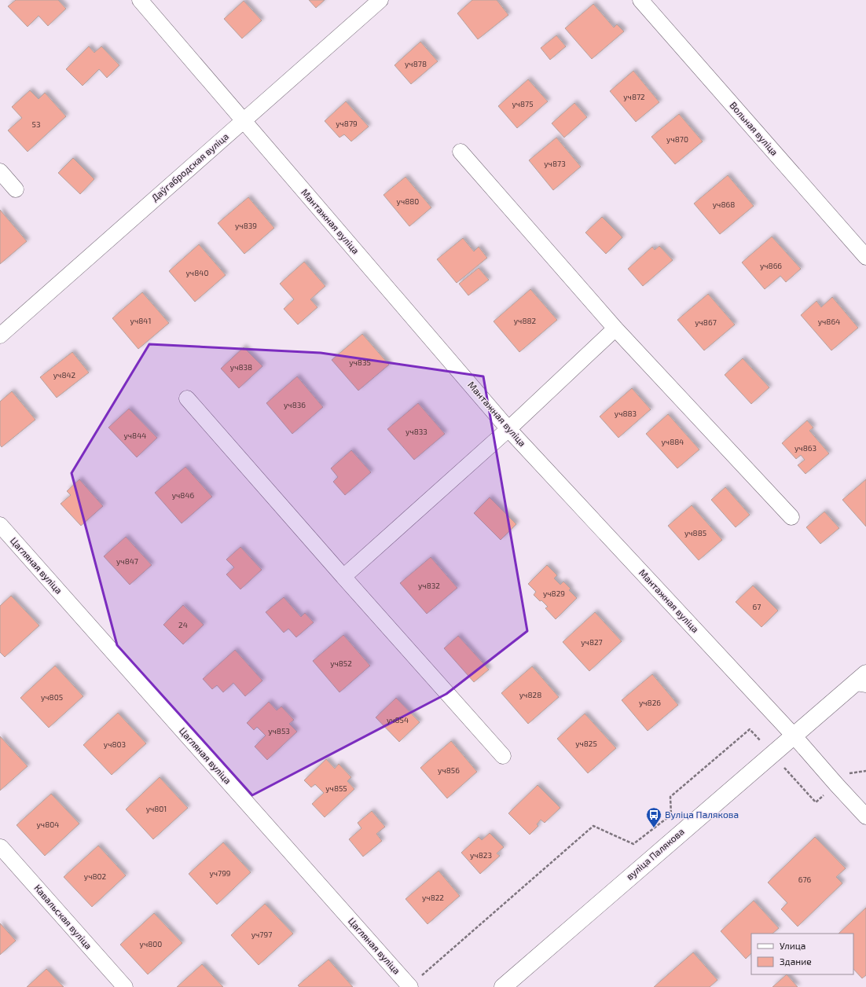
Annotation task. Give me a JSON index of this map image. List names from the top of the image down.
{
  "streets": {
    "street": [
      "Вольная вуліца",
      "Даўгабродская вуліца",
      "Мантажная вуліца",
      "Цагляная вуліца",
      "вуліца Палякова",
      "Кавальская вуліца"
    ]
  },
  "crossings": [
    ["Даўгабродская вуліца", "Мантажная вуліца"],
    ["Мантажная вуліца", "вуліца Палякова"]
  ],
  "places": {
    "bus stop": ["Вуліца Палякова"]
  },
  "house_numbers": [
    "уч878",
    "уч872",
    "уч875",
    "уч879",
    "53",
    "уч870",
    "уч873",
    "уч880",
    "уч868",
    "уч839",
    "уч866",
    "уч840",
    "уч841",
    "уч882",
    "уч864",
    "уч867",
    "уч835",
    "уч838",
    "уч842",
    "уч836",
    "уч883",
    "уч833",
    "уч844",
    "уч884",
    "уч863",
    "уч846",
    "уч885",
    "уч847",
    "уч832",
    "уч829",
    "67",
    "24",
    "уч827",
    "уч852",
    "уч828",
    "уч805",
    "уч826",
    "уч854",
    "уч853",
    "уч825",
    "уч803",
    "уч856",
    "уч855",
    "уч801",
    "уч804",
    "уч823",
    "уч799",
    "уч802",
    "676",
    "уч822",
    "уч797",
    "уч800"
  ],
  "legend": ["Улица", "Здание"]
}
